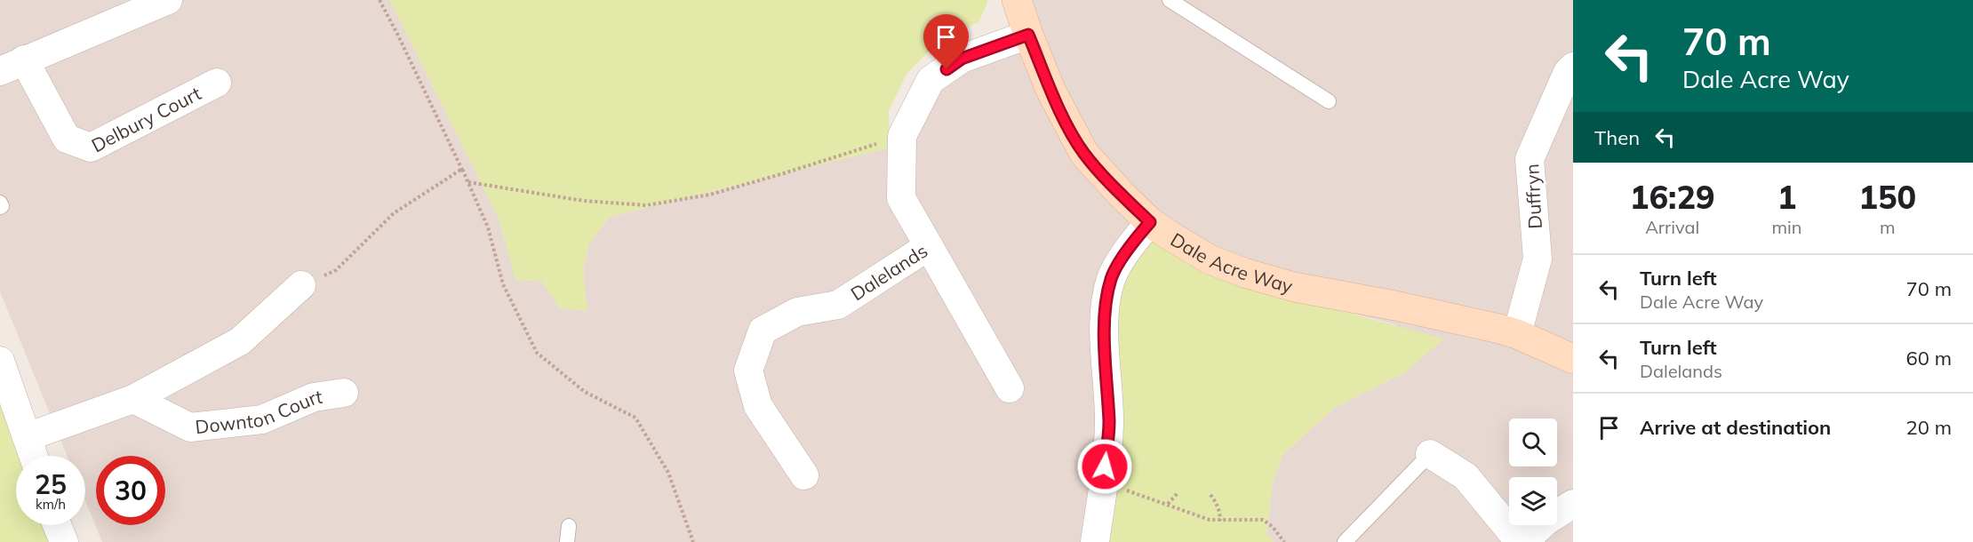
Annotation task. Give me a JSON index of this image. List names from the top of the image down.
{
  "streets": {
    "street": [
      "Delbury Court",
      "Duffryn",
      "Dale Acre Way",
      "Dalelands",
      "Downton Court"
    ]
  },
  "crossings": [
    ["Duffryn", "Dale Acre Way"],
    ["Dale Acre Way", "Dalelands"]
  ],
  "page": {
    "turn": ["70 m", "Dale Acre Way"],
    "then": "Then",
    "eta": [
      "16:29",
      "Arrival",
      "1",
      "min",
      "150",
      "m"
    ],
    "list": [
      {
        "name": "Turn left",
        "note": "Dale Acre Way",
        "value": "70 m"
      },
      {
        "name": "Turn left",
        "note": "Dalelands",
        "value": "60 m"
      },
      {
        "name": "Arrive at destination",
        "value": "20 m"
      }
    ],
    "speed": "25 km/h",
    "limit": "30"
  }
}
